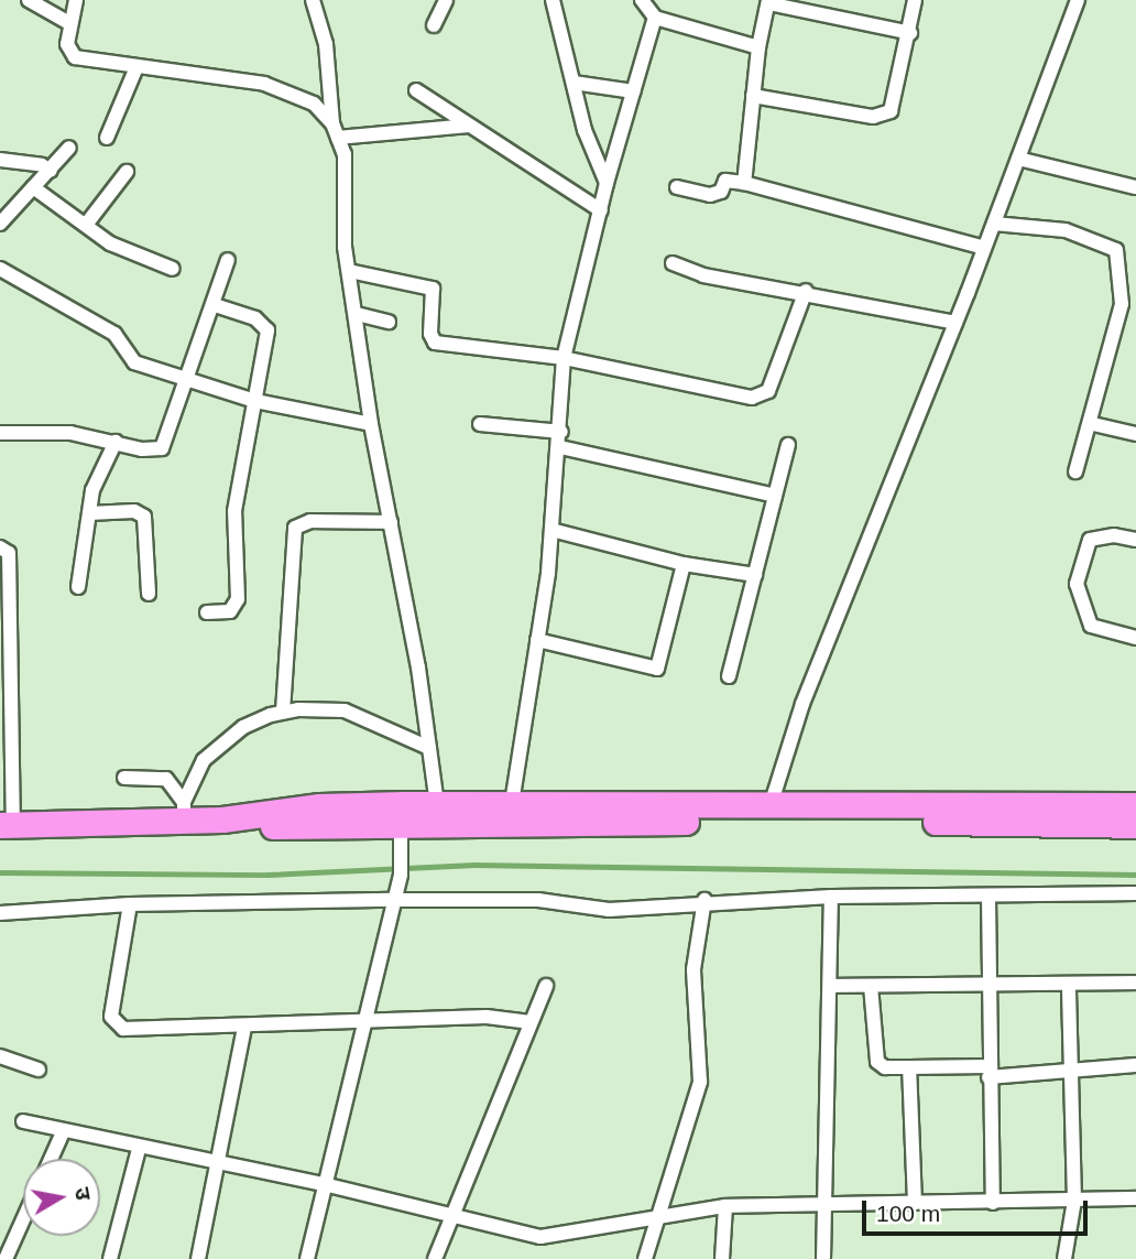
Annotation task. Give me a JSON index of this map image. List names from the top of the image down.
{
  "scale_bar": "100 m",
  "north": "right"
}
